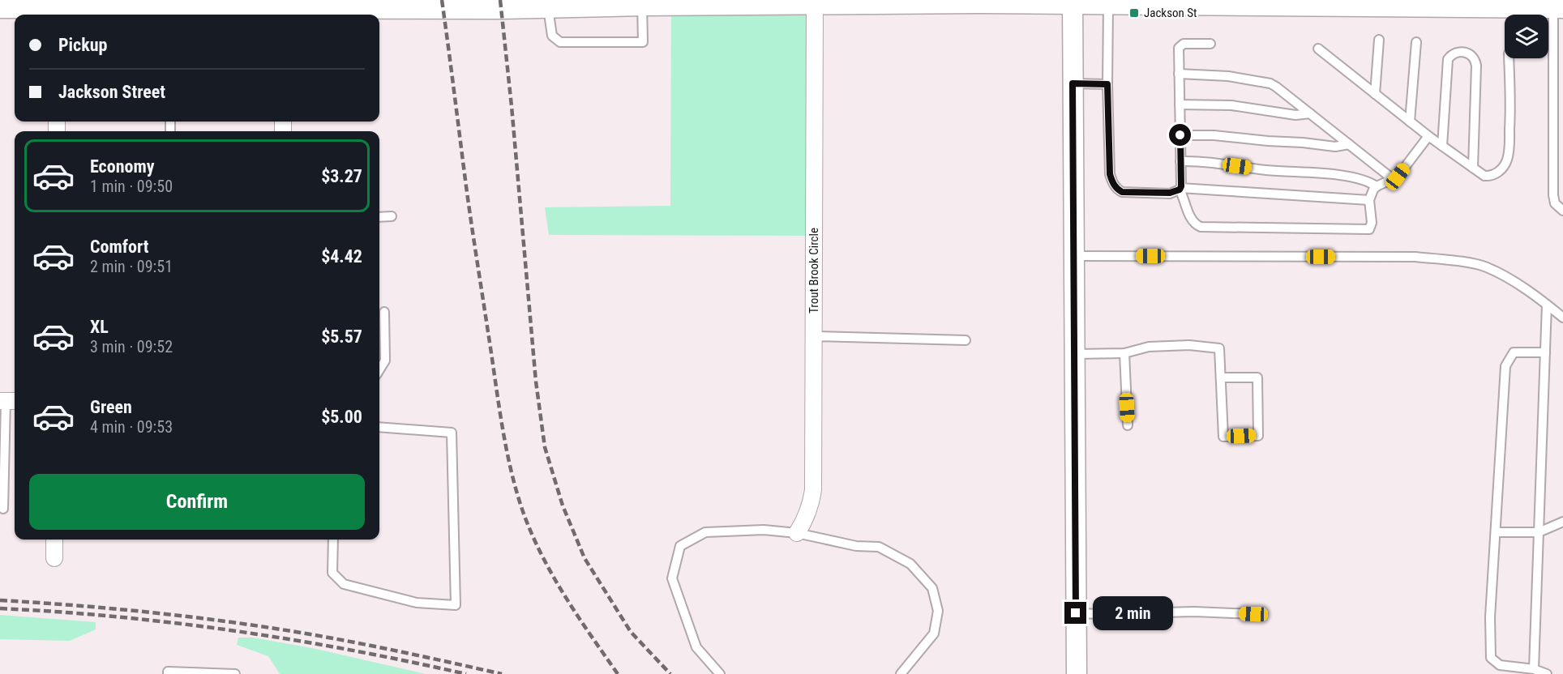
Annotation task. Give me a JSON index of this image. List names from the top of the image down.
{
  "streets": {
    "street": ["Trout Brook Circle"]
  },
  "places": {
    "transit": ["Jackson St"]
  },
  "page": {
    "banner": ["Pickup", "Jackson Street"],
    "list": [
      {
        "name": "Economy",
        "note": "1 min · 09:50",
        "value": "$3.27"
      },
      {
        "name": "Comfort",
        "note": "2 min · 09:51",
        "value": "$4.42"
      },
      {
        "name": "XL",
        "note": "3 min · 09:52",
        "value": "$5.57"
      },
      {
        "name": "Green",
        "note": "4 min · 09:53",
        "value": "$5.00"
      }
    ],
    "buttons": "Confirm",
    "bubble": "2 min"
  }
}
